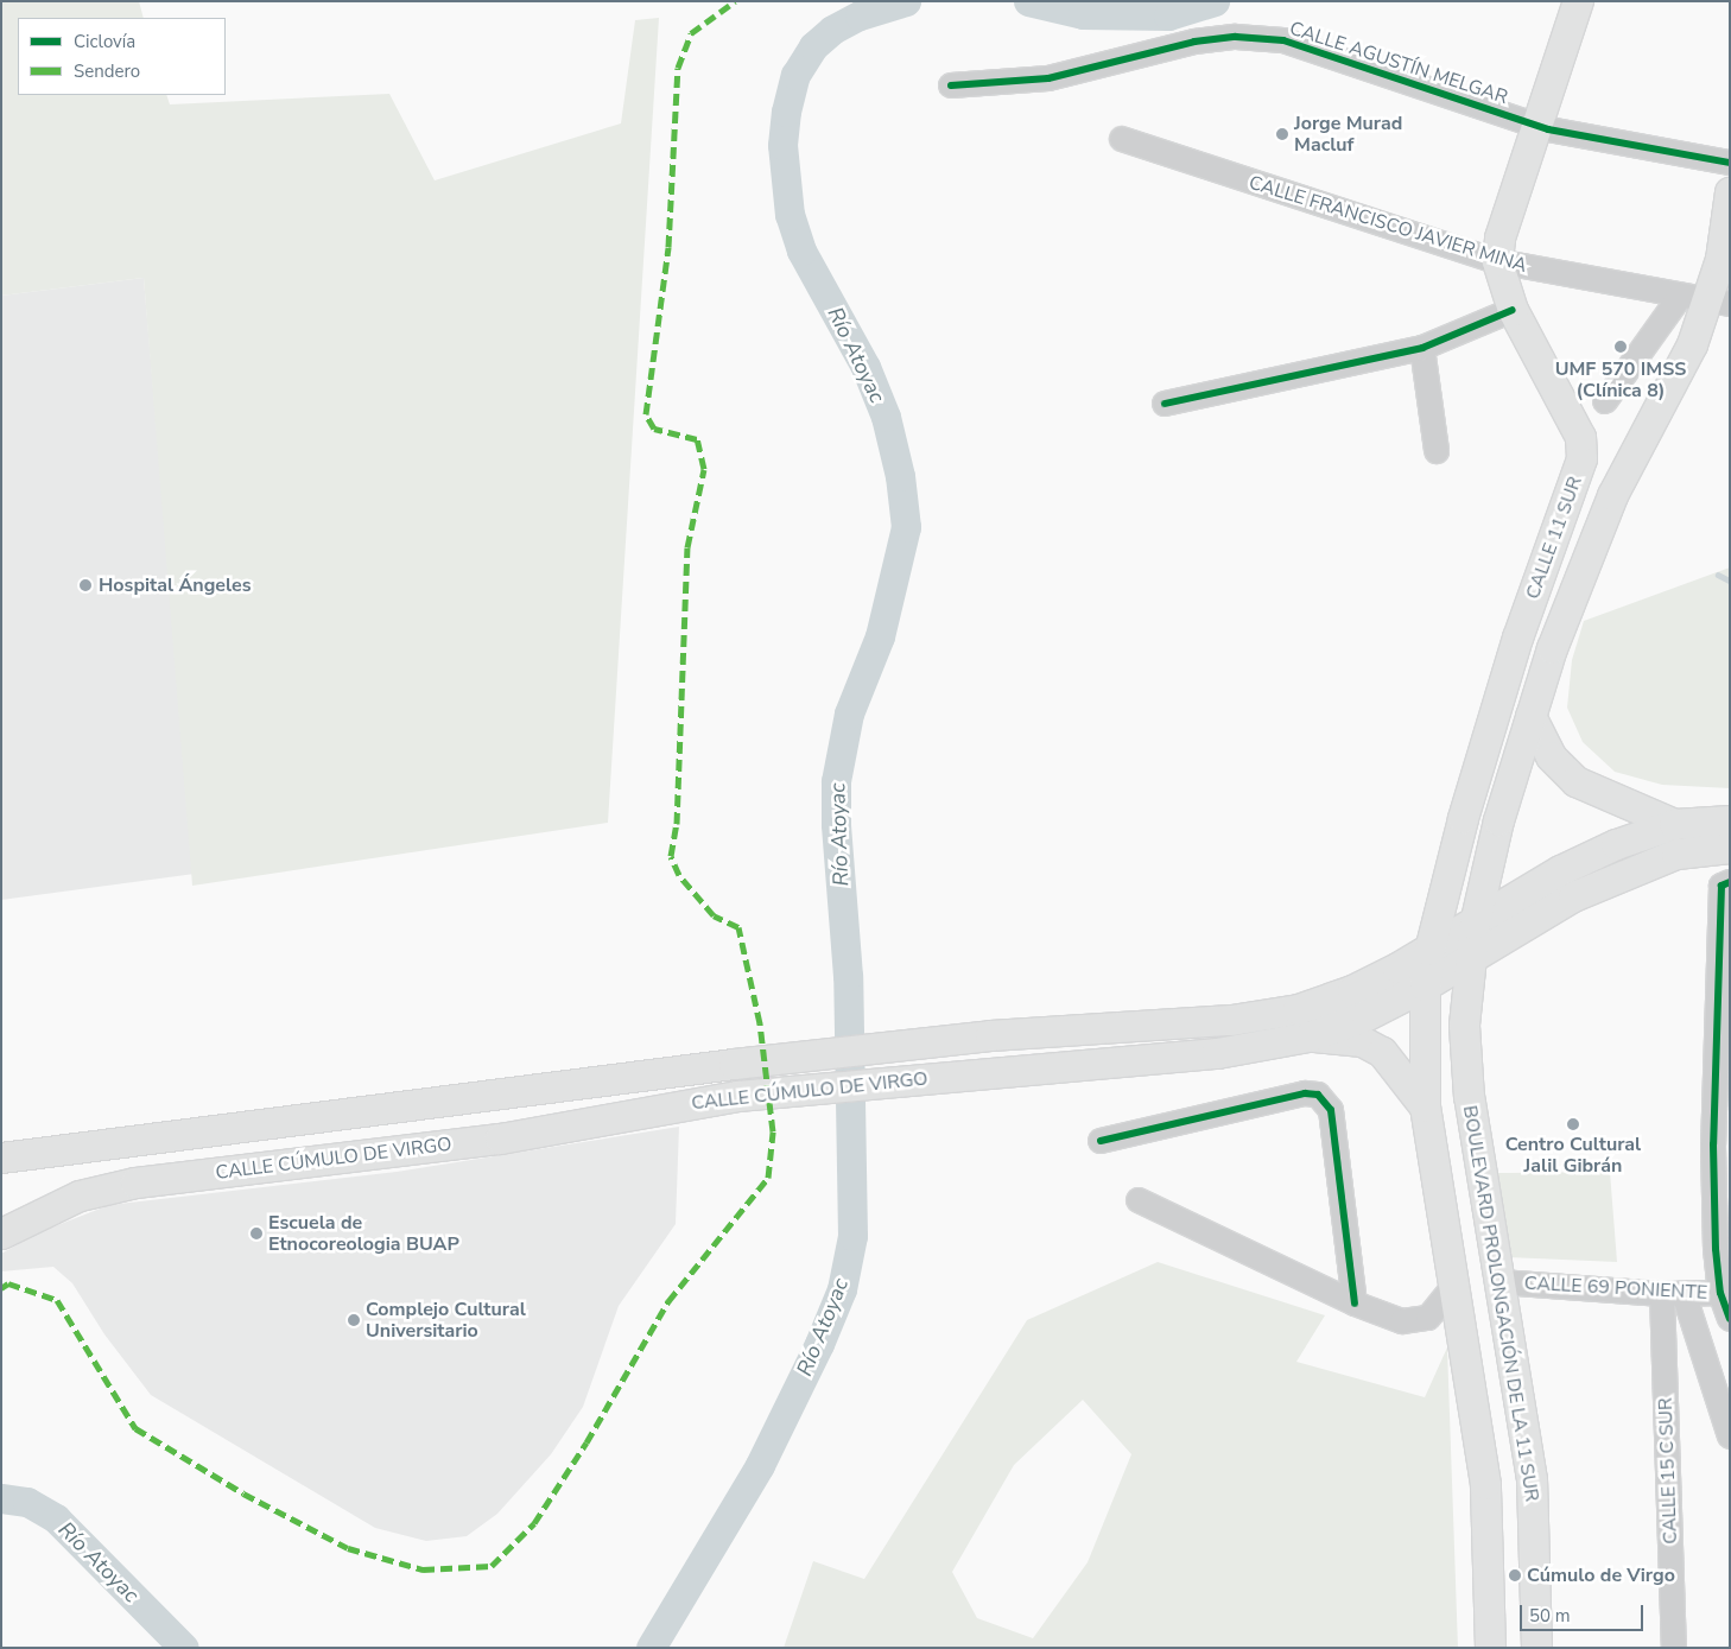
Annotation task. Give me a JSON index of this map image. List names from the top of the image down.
{
  "streets": {
    "main road": ["CALLE 11 SUR", "CALLE CÚMULO DE VIRGO", "BOULEVARD PROLONGACIÓN DE LA 11 SUR"],
    "street": [
      "CALLE AGUSTÍN MELGAR",
      "CALLE FRANCISCO JAVIER MINA",
      "CALLE 69 PONIENTE",
      "CALLE 15 C SUR"
    ]
  },
  "crossings": [
    ["CALLE AGUSTÍN MELGAR", "CALLE 11 SUR"],
    ["CALLE FRANCISCO JAVIER MINA", "CALLE 11 SUR"],
    ["CALLE 11 SUR", "CALLE CÚMULO DE VIRGO"],
    ["CALLE 11 SUR", "BOULEVARD PROLONGACIÓN DE LA 11 SUR"],
    ["CALLE CÚMULO DE VIRGO", "BOULEVARD PROLONGACIÓN DE LA 11 SUR"],
    ["CALLE 69 PONIENTE", "BOULEVARD PROLONGACIÓN DE LA 11 SUR"],
    ["CALLE 69 PONIENTE", "CALLE 15 C SUR"]
  ],
  "water": ["Río Atoyac"],
  "places": [
    "Jorge Murad Macluf",
    "UMF 570 IMSS (Clínica 8)",
    "Hospital Ángeles",
    "Centro Cultural Jalil Gibrán",
    "Escuela de Etnocoreologia BUAP",
    "Complejo Cultural Universitario",
    "Cúmulo de Virgo"
  ],
  "legend": ["Ciclovía", "Sendero"],
  "scale_bar": "50 m"
}
